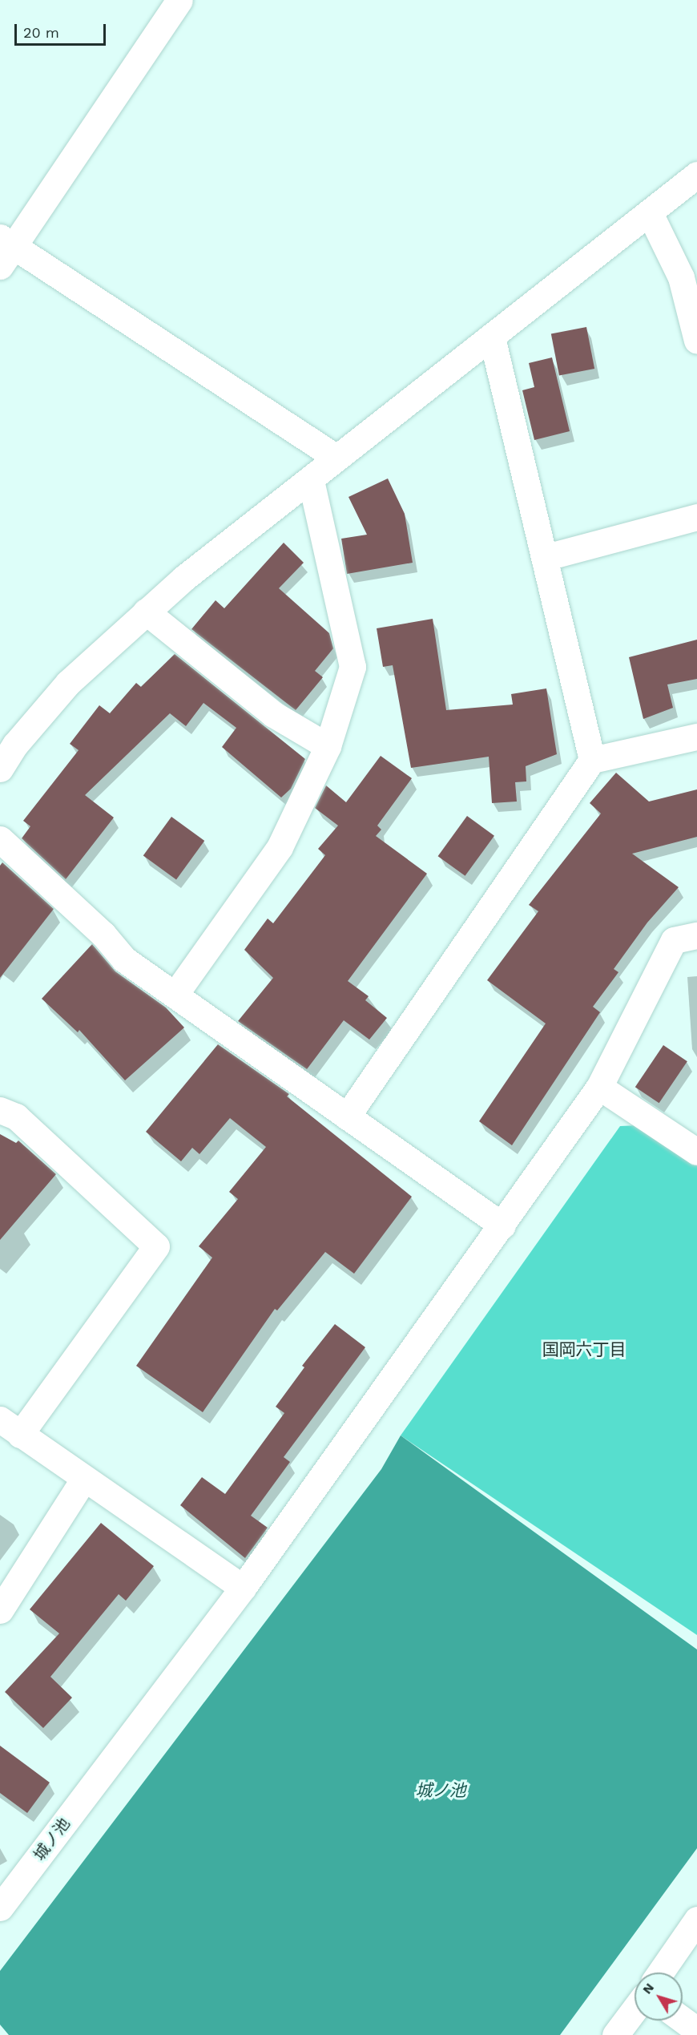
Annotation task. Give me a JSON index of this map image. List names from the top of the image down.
{
  "streets": {
    "street": ["城ノ池"]
  },
  "districts": ["国岡六丁目"],
  "water": ["城ノ池"],
  "scale_bar": "20 m",
  "north": "top left"
}
